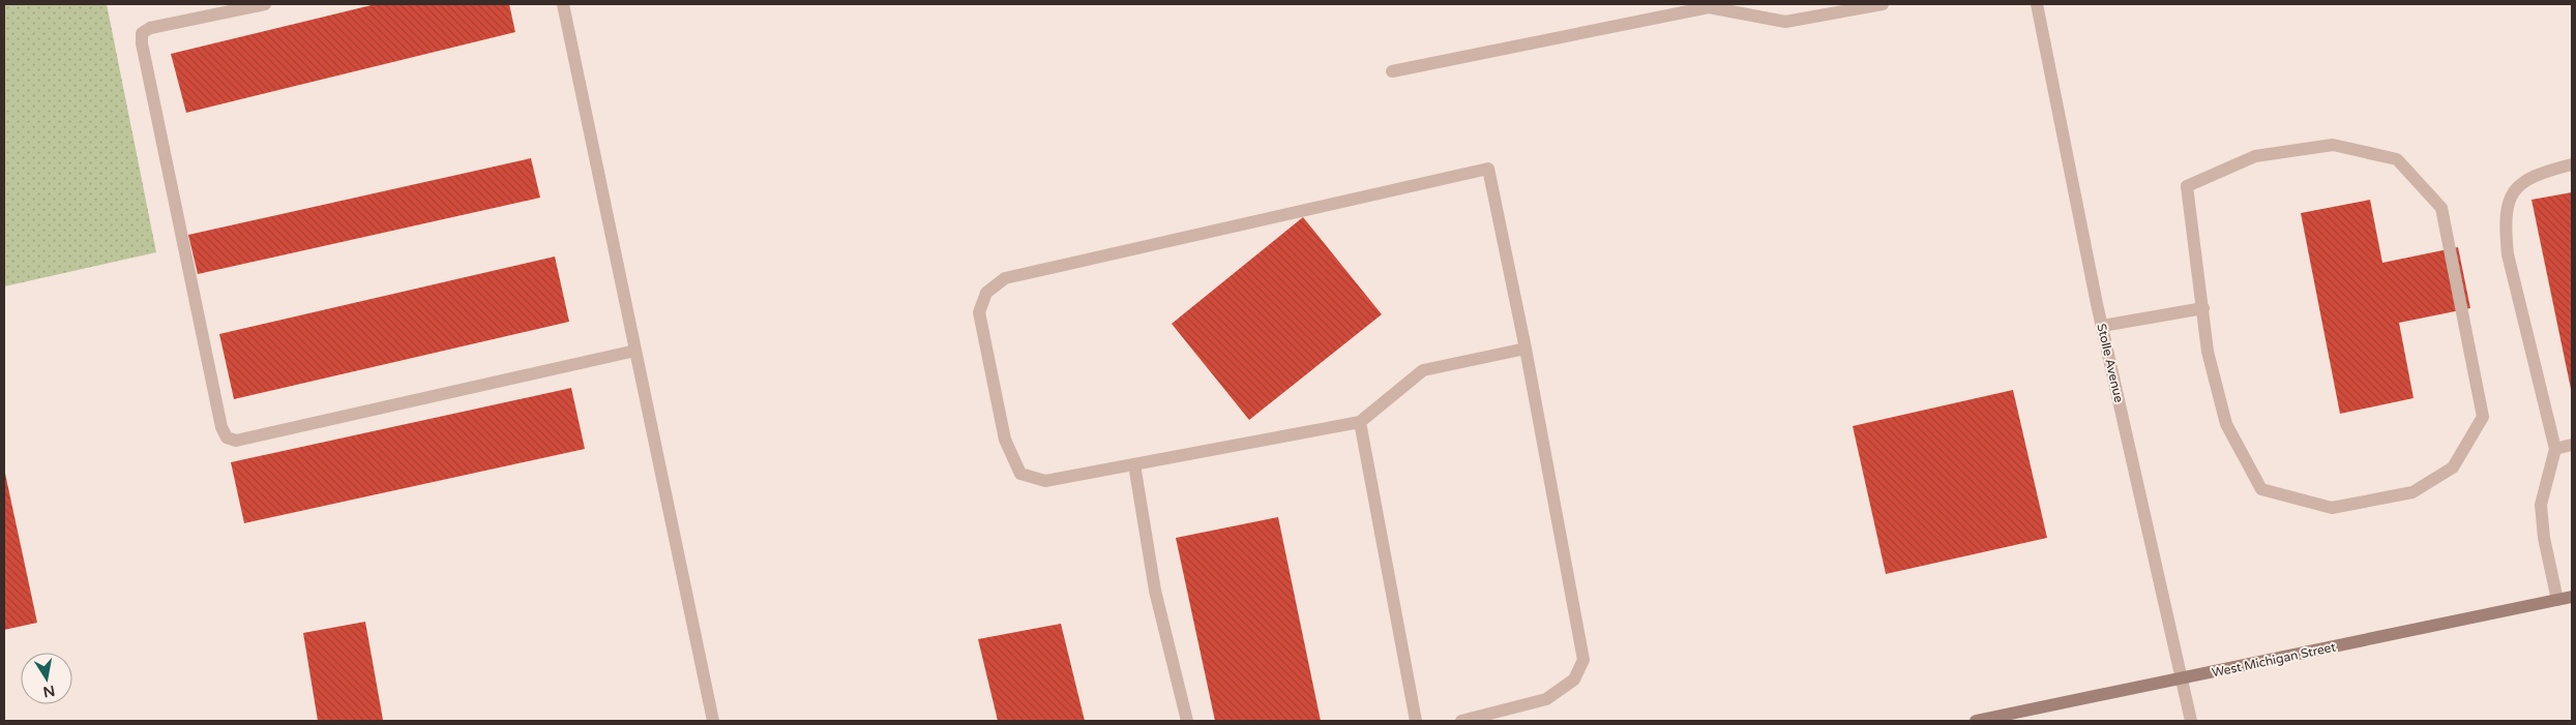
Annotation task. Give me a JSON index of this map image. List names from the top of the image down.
{
  "streets": {
    "main road": ["West Michigan Street"],
    "street": ["Stolle Avenue"]
  },
  "crossings": [
    ["Stolle Avenue", "West Michigan Street"]
  ],
  "north": "bottom"
}
